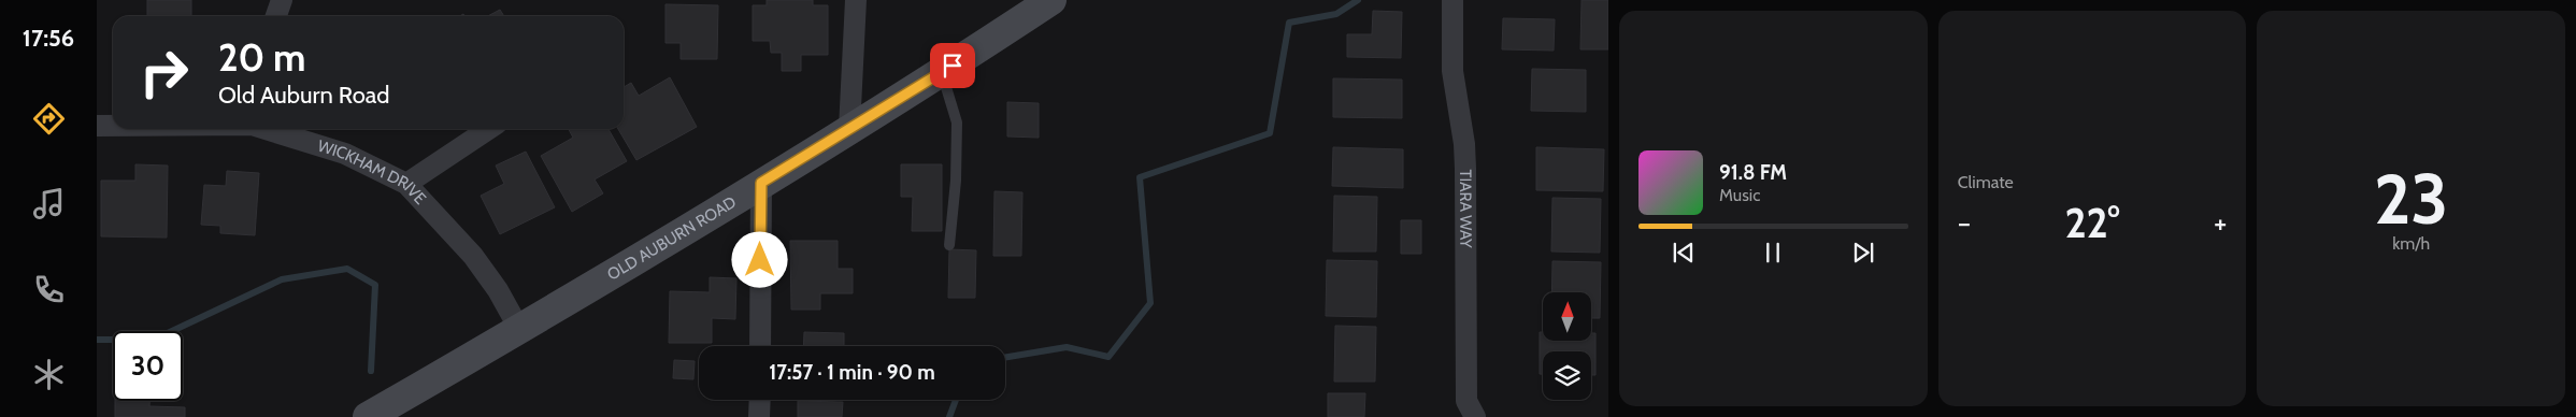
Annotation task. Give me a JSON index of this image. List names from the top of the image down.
{
  "streets": {
    "main road": ["OLD AUBURN ROAD"],
    "street": ["WICKHAM DRIVE", "TIARA WAY"]
  },
  "crossings": [
    ["WICKHAM DRIVE", "OLD AUBURN ROAD"]
  ],
  "north": "top",
  "page": {
    "tabs": "17:56",
    "tile": [
      "Climate",
      ["23", "km/h"]
    ],
    "turn": ["20 m", "Old Auburn Road"],
    "song": ["91.8 FM", "Music"],
    "heat": ["−", "22°", "+"],
    "limit": "30",
    "trip": "17:57 · 1 min · 90 m"
  }
}
